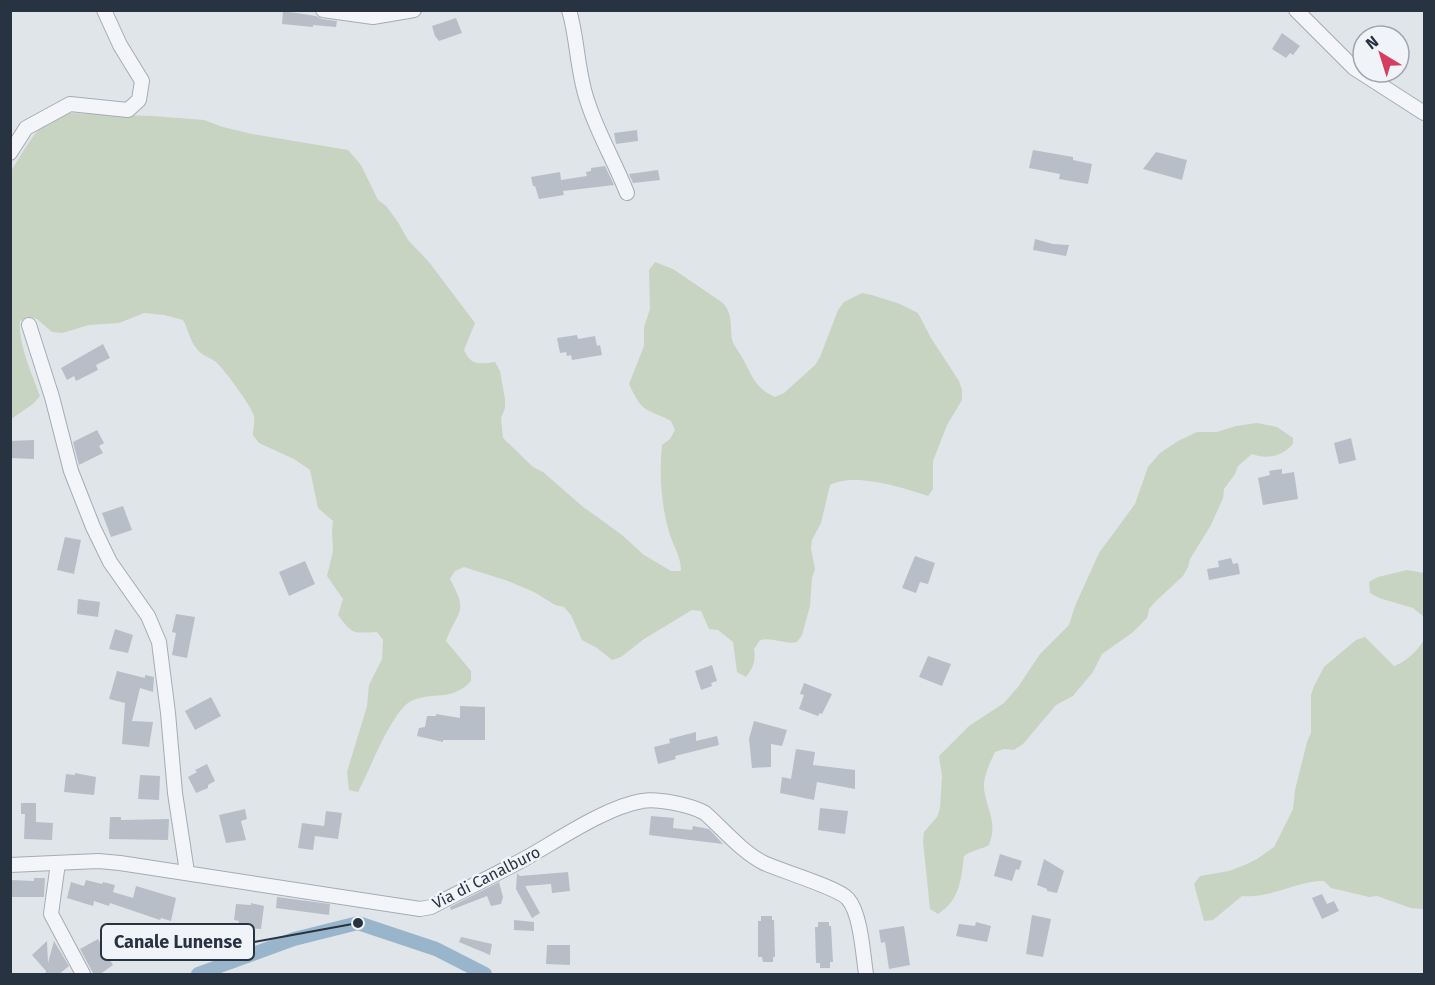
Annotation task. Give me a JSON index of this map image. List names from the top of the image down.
{
  "streets": {
    "street": ["Via di Canalburo"]
  },
  "places": ["Canale Lunense"],
  "north": "top left"
}
